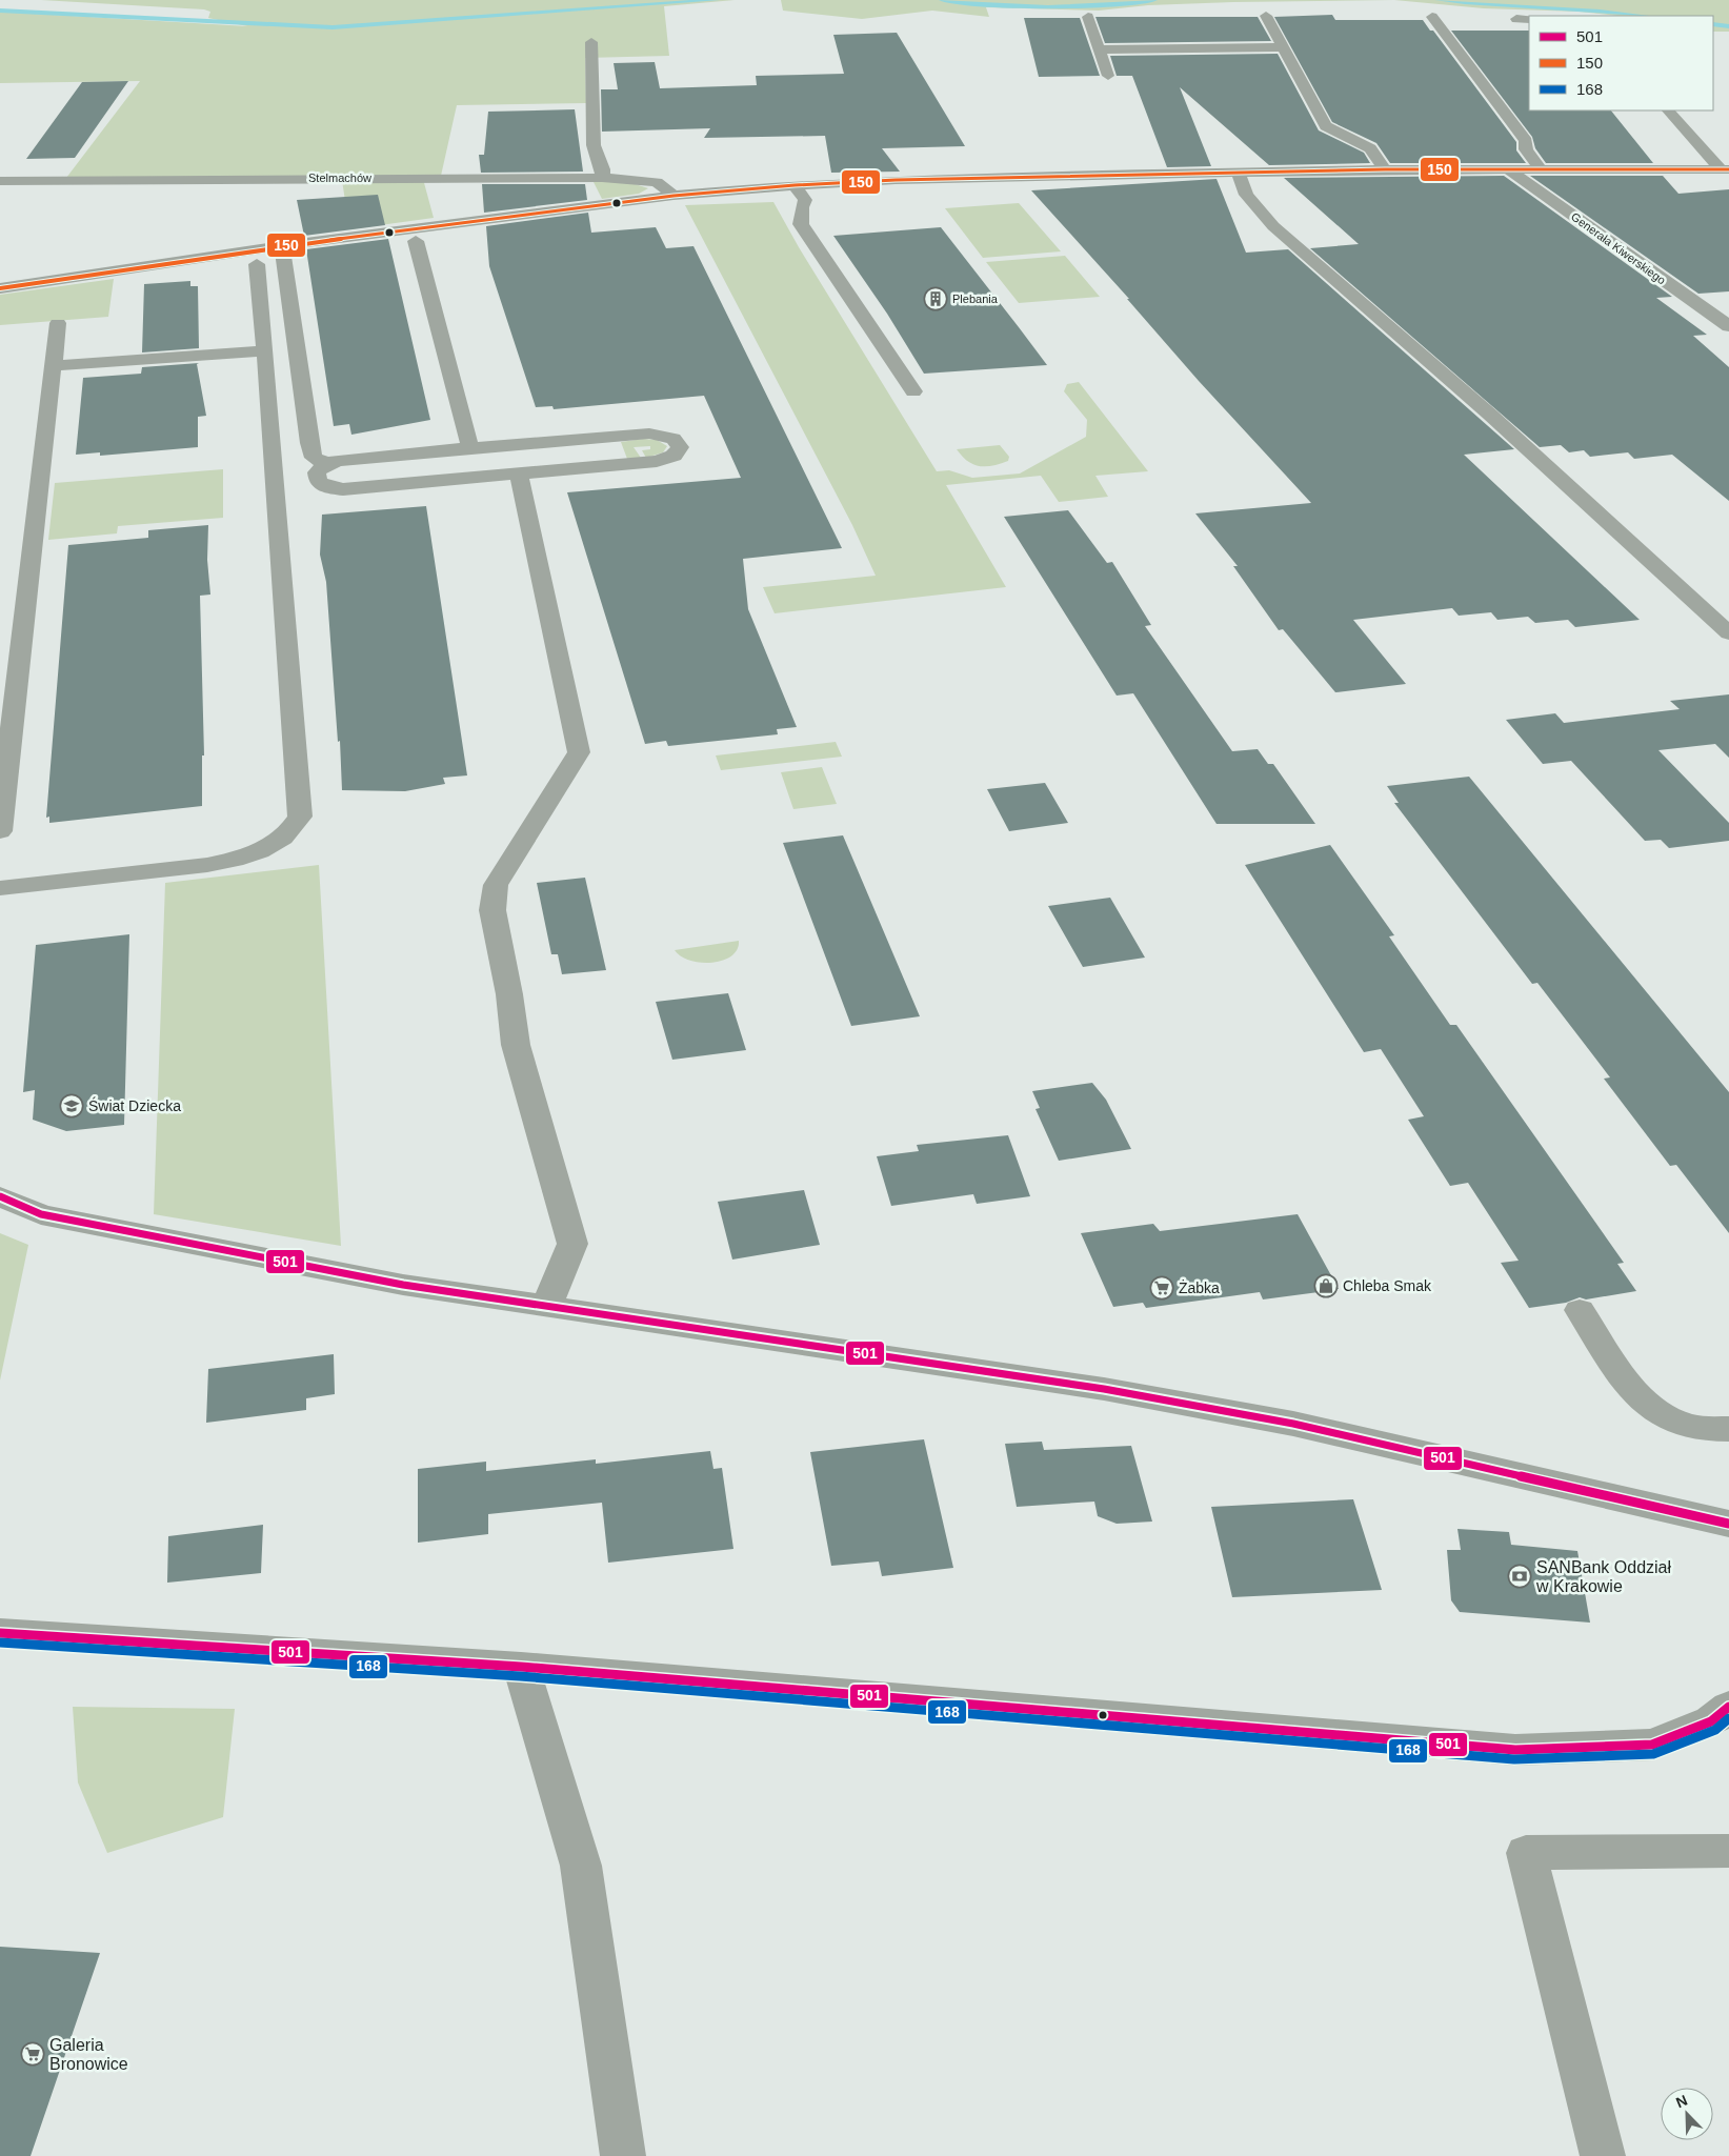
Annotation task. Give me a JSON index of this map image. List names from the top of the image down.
{
  "streets": {
    "street": ["Stelmachów", "Generała Kiwerskiego"]
  },
  "places": {
    "building": ["Plebania"],
    "school or university": ["Świat Dziecka"],
    "shop": ["Chleba Smak"],
    "supermarket": ["Żabka", "Galeria Bronowice"],
    "bank": ["SANBank Oddział w Krakowie"]
  },
  "lines": ["transit line 150", "transit line 501", "transit line 168"],
  "legend": ["501", "150", "168"],
  "north": "top left"
}
